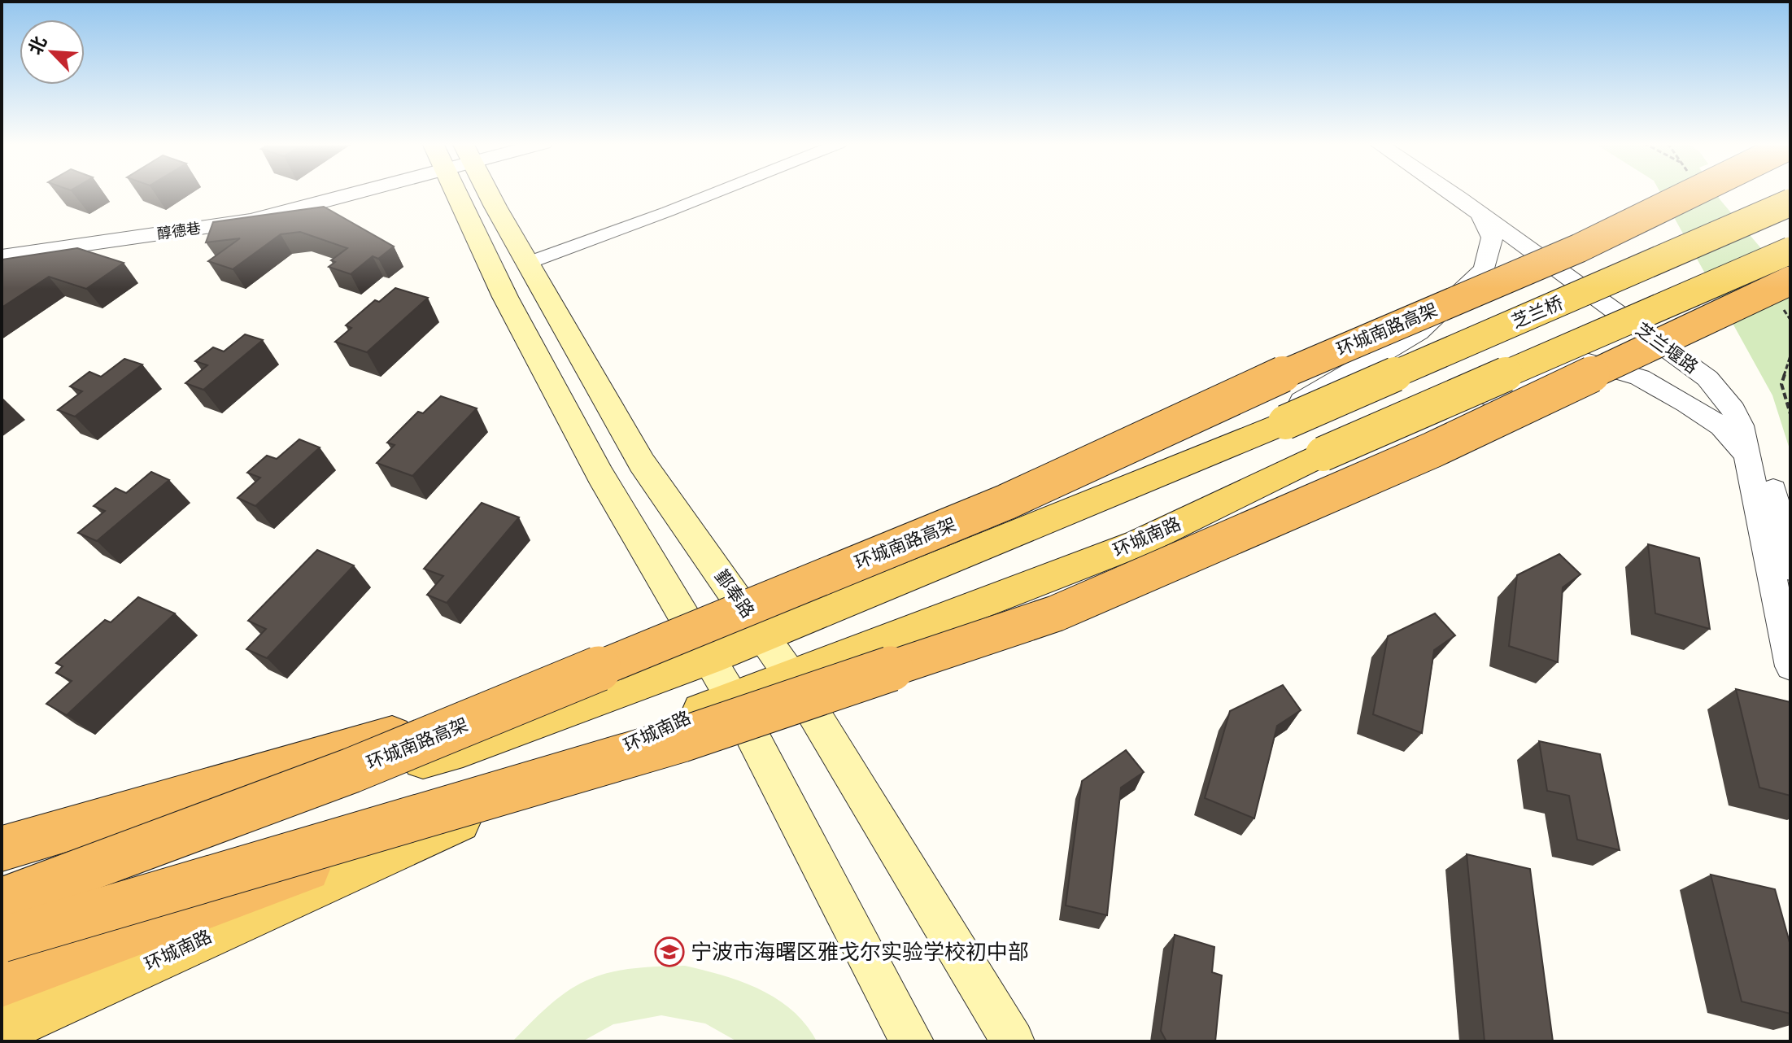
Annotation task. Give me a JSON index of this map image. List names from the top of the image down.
{
  "streets": {
    "highway": ["环城南路高架"],
    "main road": ["芝兰桥", "环城南路", "鄞奉路"],
    "street": ["醇德巷", "芝兰堰路"]
  },
  "crossings": [
    ["环城南路", "鄞奉路"]
  ],
  "places": {
    "school or university": ["宁波市海曙区雅戈尔实验学校初中部"]
  },
  "north": "top left"
}
